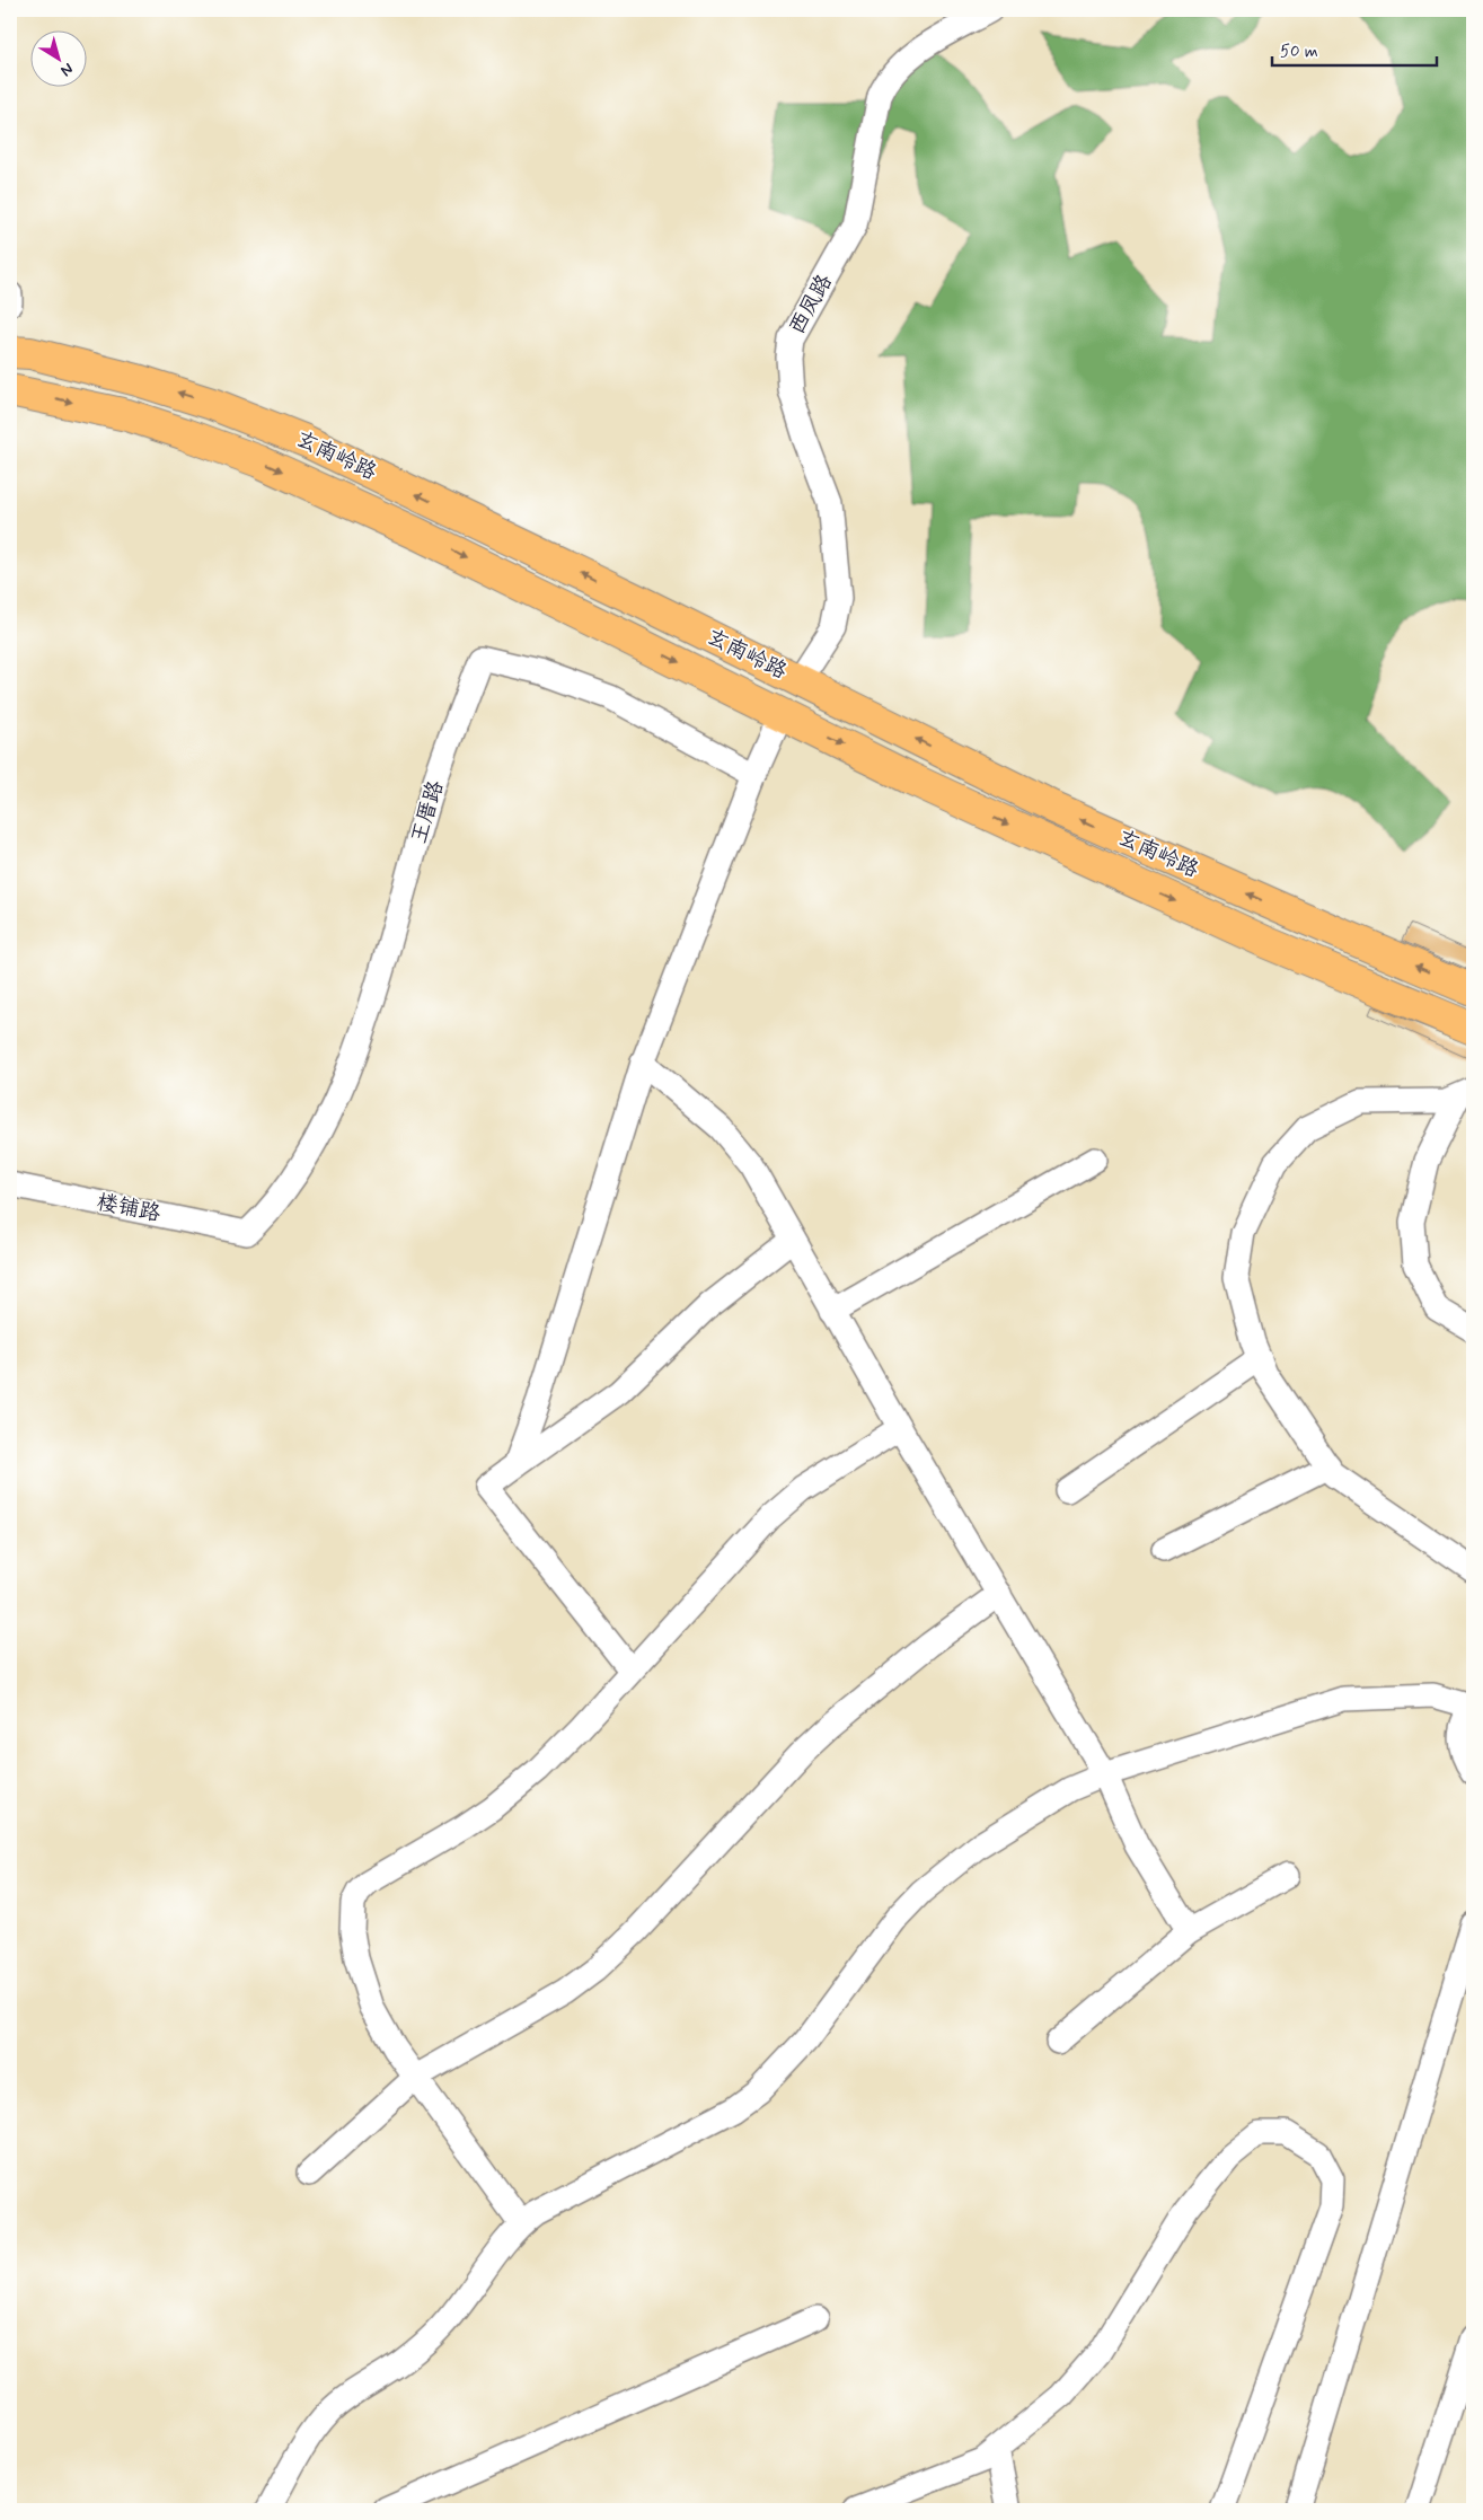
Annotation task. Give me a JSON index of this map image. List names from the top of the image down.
{
  "streets": {
    "main road": ["玄南岭路"],
    "street": ["西凤路", "王厝路", "楼铺路"]
  },
  "crossings": [
    ["西凤路", "玄南岭路"],
    ["王厝路", "楼铺路"]
  ],
  "scale_bar": "50 m",
  "north": "bottom right"
}
